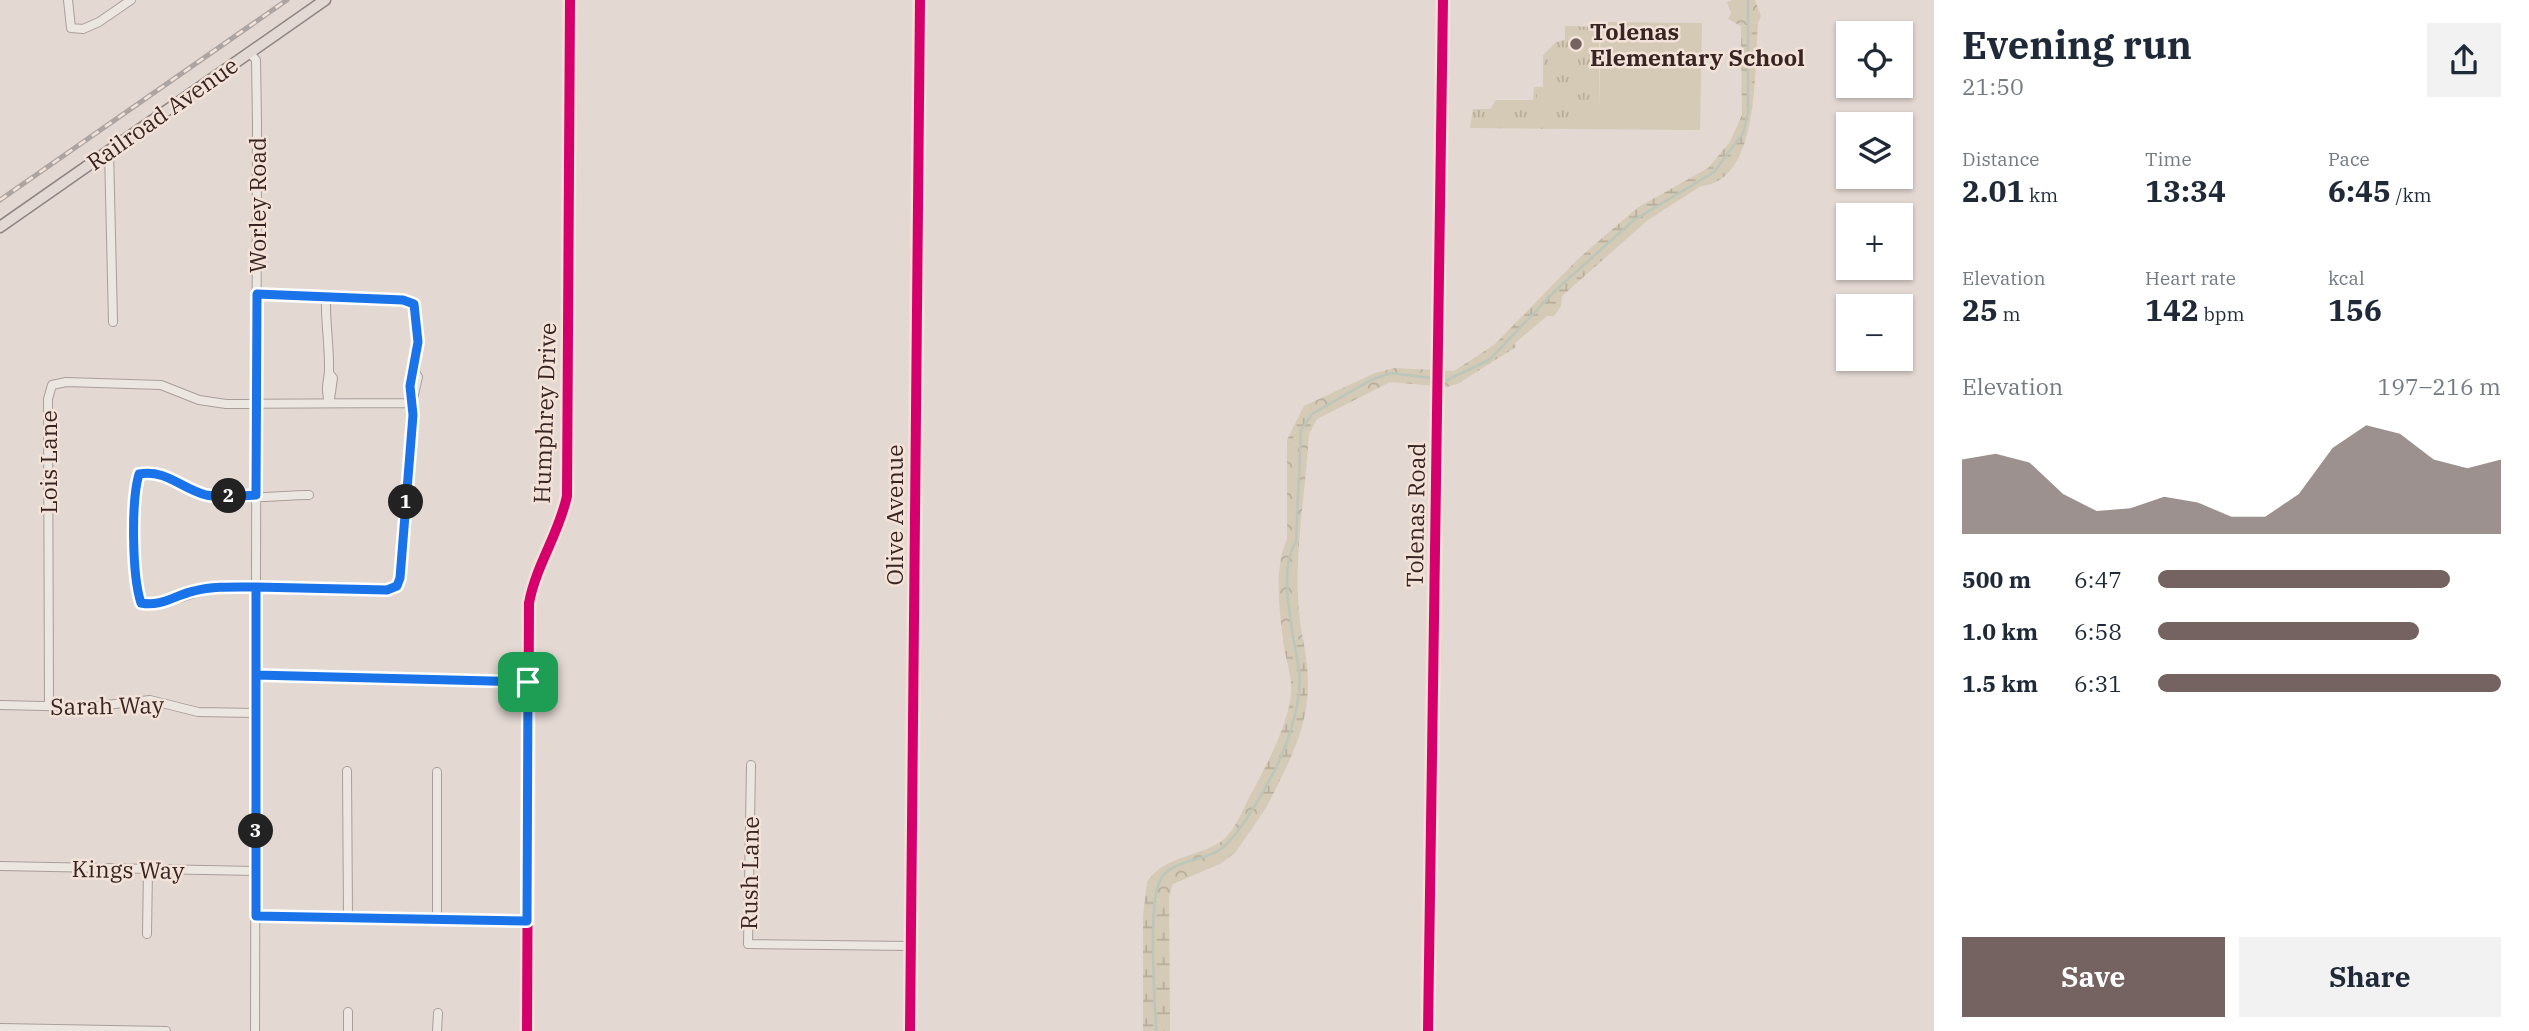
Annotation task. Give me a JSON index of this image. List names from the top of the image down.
{
  "streets": {
    "main road": ["Railroad Avenue"],
    "street": [
      "Worley Road",
      "Humphrey Drive",
      "Lois Lane",
      "Olive Avenue",
      "Tolenas Road",
      "Sarah Way",
      "Kings Way",
      "Rush Lane"
    ]
  },
  "crossings": [
    ["Railroad Avenue", "Worley Road"],
    ["Worley Road", "Lois Lane"],
    ["Worley Road", "Sarah Way"],
    ["Worley Road", "Kings Way"],
    ["Lois Lane", "Sarah Way"],
    ["Olive Avenue", "Rush Lane"]
  ],
  "places": ["Tolenas Elementary School"],
  "page": {
    "heading": ["Evening run", "21:50"],
    "map_buttons": ["+", "−"],
    "stats": [
      ["Distance", "2.01 km"],
      ["Time", "13:34"],
      ["Pace", "6:45 /km"],
      ["Elevation", "25 m"],
      ["Heart rate", "142 bpm"],
      ["kcal", "156"]
    ],
    "chart": ["Elevation", "197–216 m"],
    "pins": ["2", "1", "3"],
    "list": [
      {
        "name": "500 m",
        "note": "6:47"
      },
      {
        "name": "1.0 km",
        "note": "6:58"
      },
      {
        "name": "1.5 km",
        "note": "6:31"
      }
    ],
    "buttons": ["Save", "Share"]
  }
}
